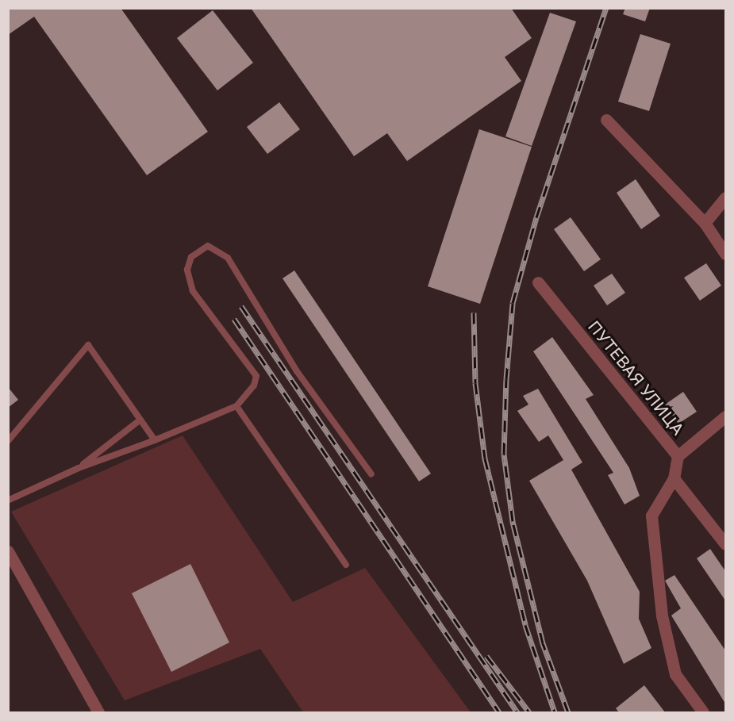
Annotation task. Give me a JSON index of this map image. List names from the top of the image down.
{
  "streets": {
    "street": ["ПУТЕВАЯ УЛИЦА"]
  }
}
